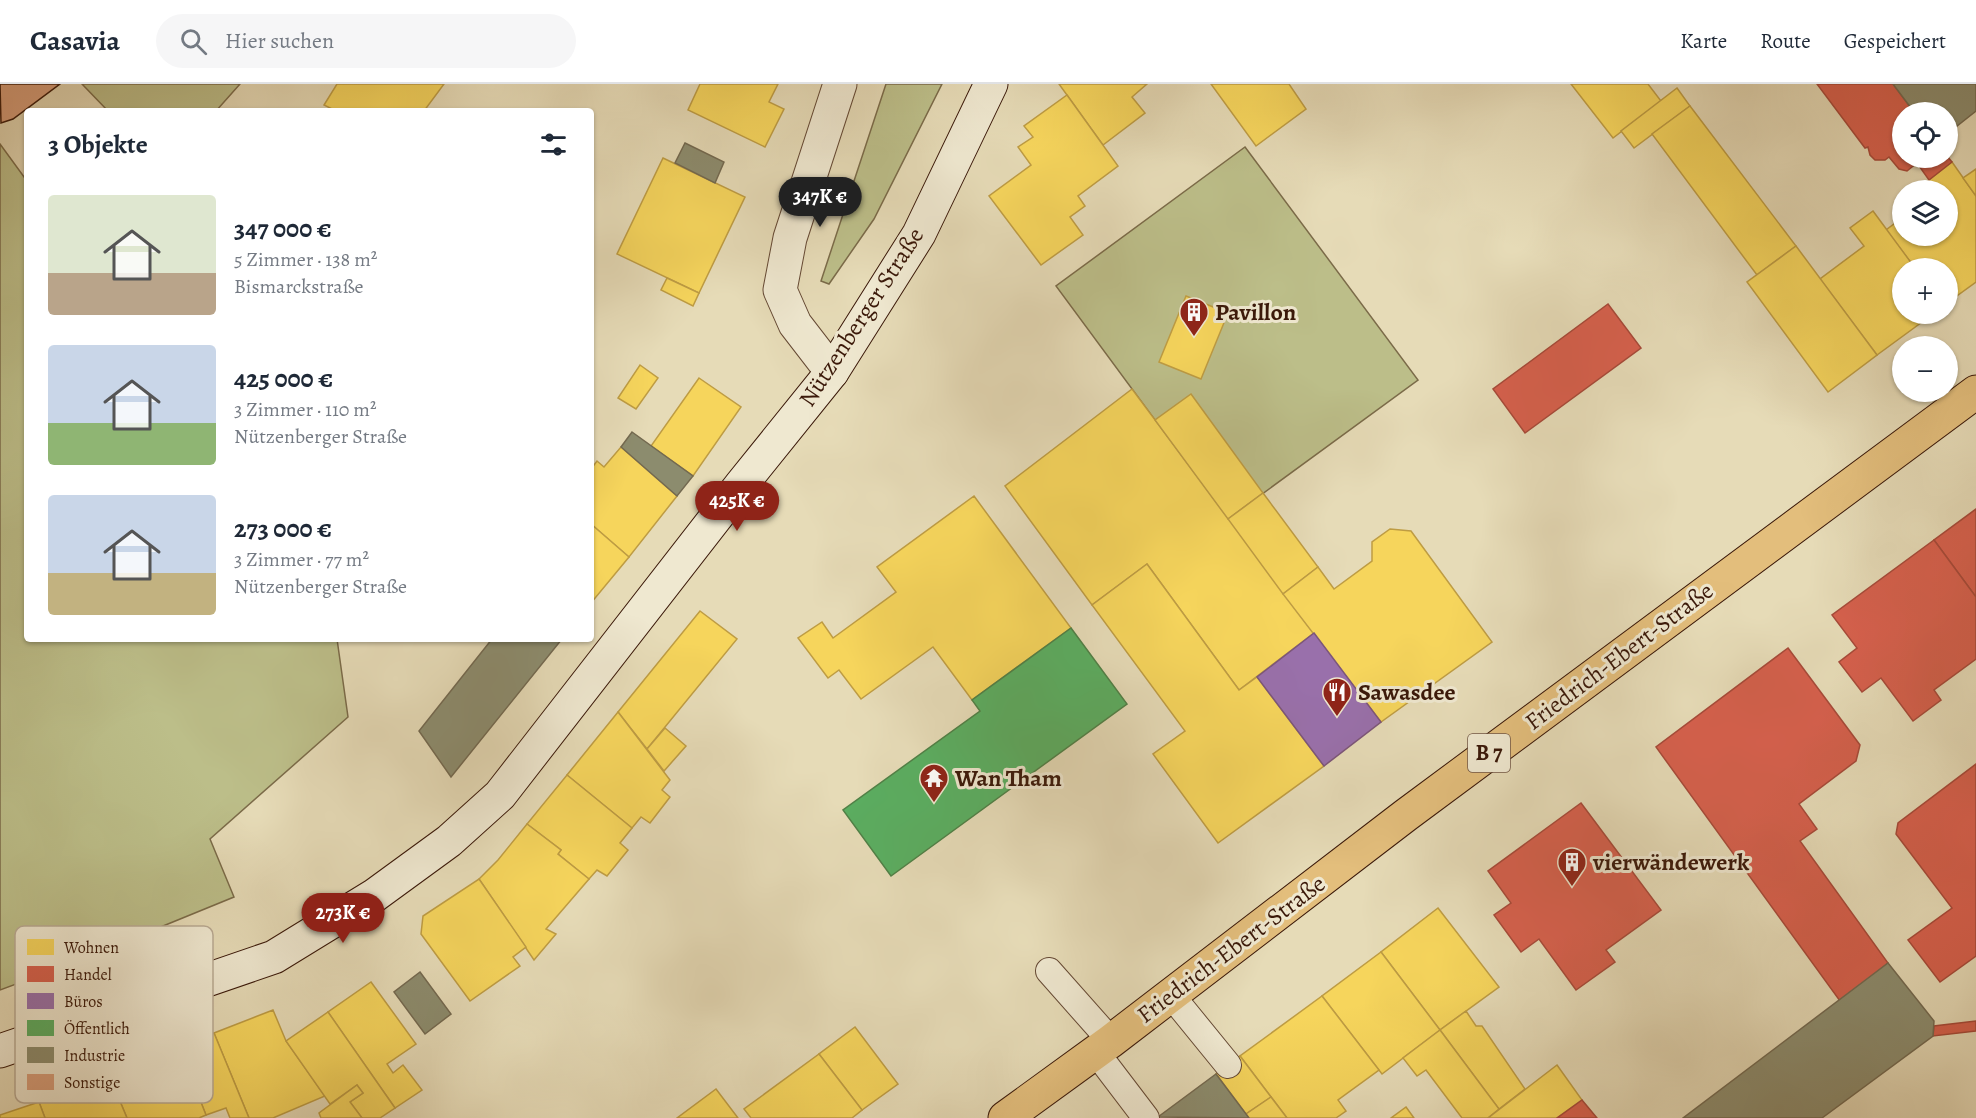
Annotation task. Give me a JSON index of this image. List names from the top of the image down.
{
  "streets": {
    "main road": ["Friedrich-Ebert-Straße", "B 7"],
    "street": ["Nützenberger Straße"]
  },
  "places": {
    "building": ["Pavillon", "vierwändewerk"],
    "restaurant": ["Sawasdee"],
    "temple": ["Wan Tham"]
  },
  "legend": [
    "Wohnen",
    "Handel",
    "Büros",
    "Öffentlich",
    "Industrie",
    "Sonstige"
  ],
  "page": {
    "header": "Casavia",
    "search": "Hier suchen",
    "nav": ["Karte", "Route", "Gespeichert"],
    "map_buttons": ["+", "−"],
    "heading": "3 Objekte",
    "price": ["347K €", "425K €", "273K €"],
    "list": [
      {
        "name": "347 000 €",
        "note": "5 Zimmer · 138 m² · Bismarckstraße"
      },
      {
        "name": "425 000 €",
        "note": "3 Zimmer · 110 m² · Nützenberger Straße"
      },
      {
        "name": "273 000 €",
        "note": "3 Zimmer · 77 m² · Nützenberger Straße"
      }
    ]
  }
}
